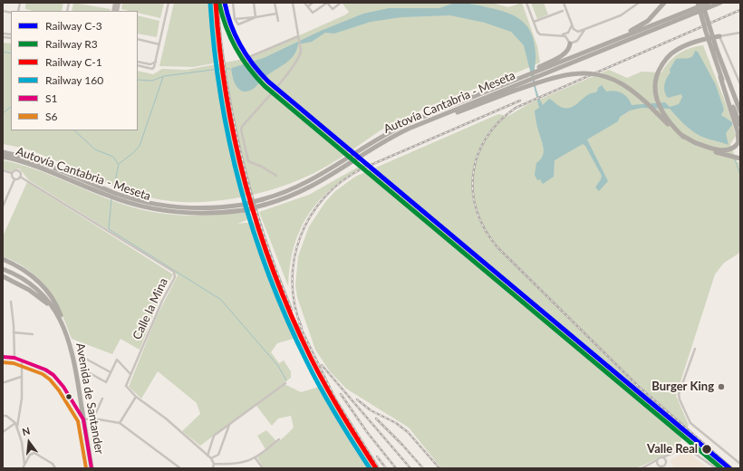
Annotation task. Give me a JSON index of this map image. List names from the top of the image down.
{
  "streets": {
    "highway": ["Autovía Cantabria - Meseta", "Avenida de Santander"],
    "street": ["Calle la Mina"]
  },
  "places": ["Burger King", "Valle Real"],
  "lines": [
    "rail line C-3",
    "rail line C-1",
    "rail line 160",
    "rail line R3",
    "transit line S1",
    "transit line S6"
  ],
  "legend": [
    "Railway C-3",
    "Railway R3",
    "Railway C-1",
    "Railway 160",
    "S1",
    "S6"
  ],
  "north": "top"
}
